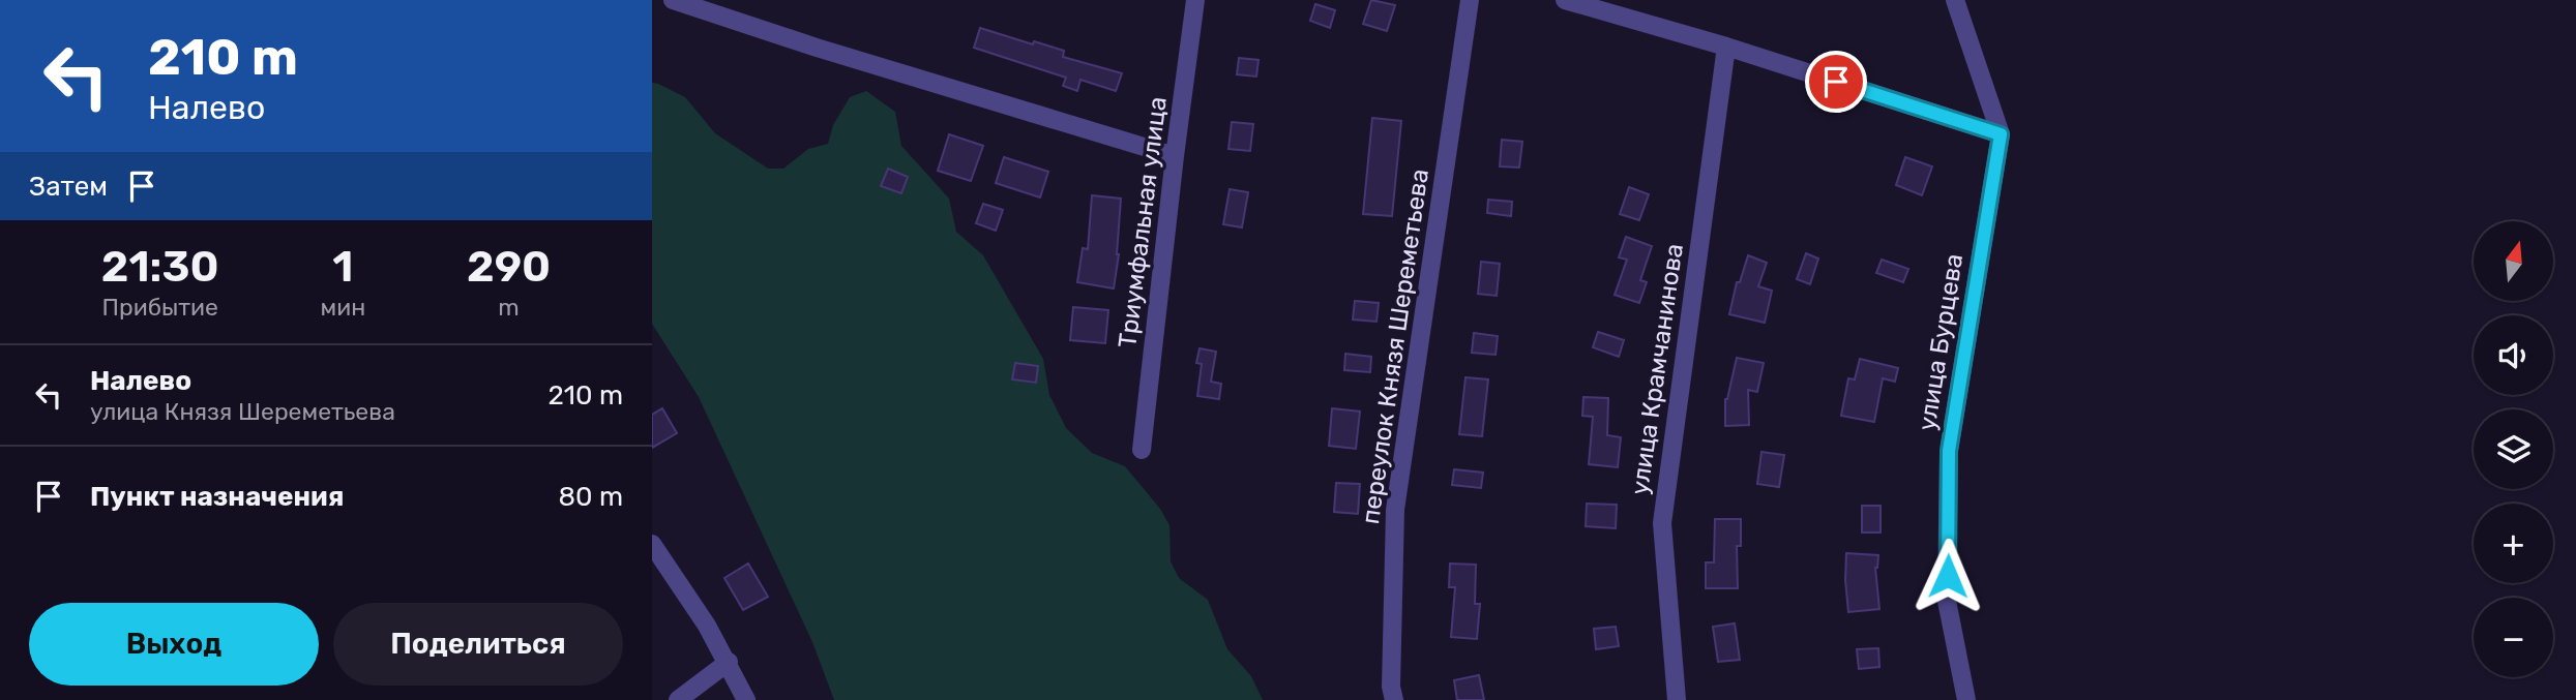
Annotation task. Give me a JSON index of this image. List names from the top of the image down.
{
  "streets": {
    "street": [
      "Триумфальная улица",
      "улица Бурцева",
      "переулок Князя Шереметьева",
      "улица Крамчанинова"
    ]
  },
  "north": "top",
  "page": {
    "turn": ["210 m", "Налево"],
    "then": "Затем",
    "eta": [
      "21:30",
      "Прибытие",
      "1",
      "мин",
      "290",
      "m"
    ],
    "map_buttons": ["+", "−"],
    "list": [
      {
        "name": "Налево",
        "note": "улица Князя Шереметьева",
        "value": "210 m"
      },
      {
        "name": "Пункт назначения",
        "value": "80 m"
      }
    ],
    "buttons": ["Выход", "Поделиться"]
  }
}
